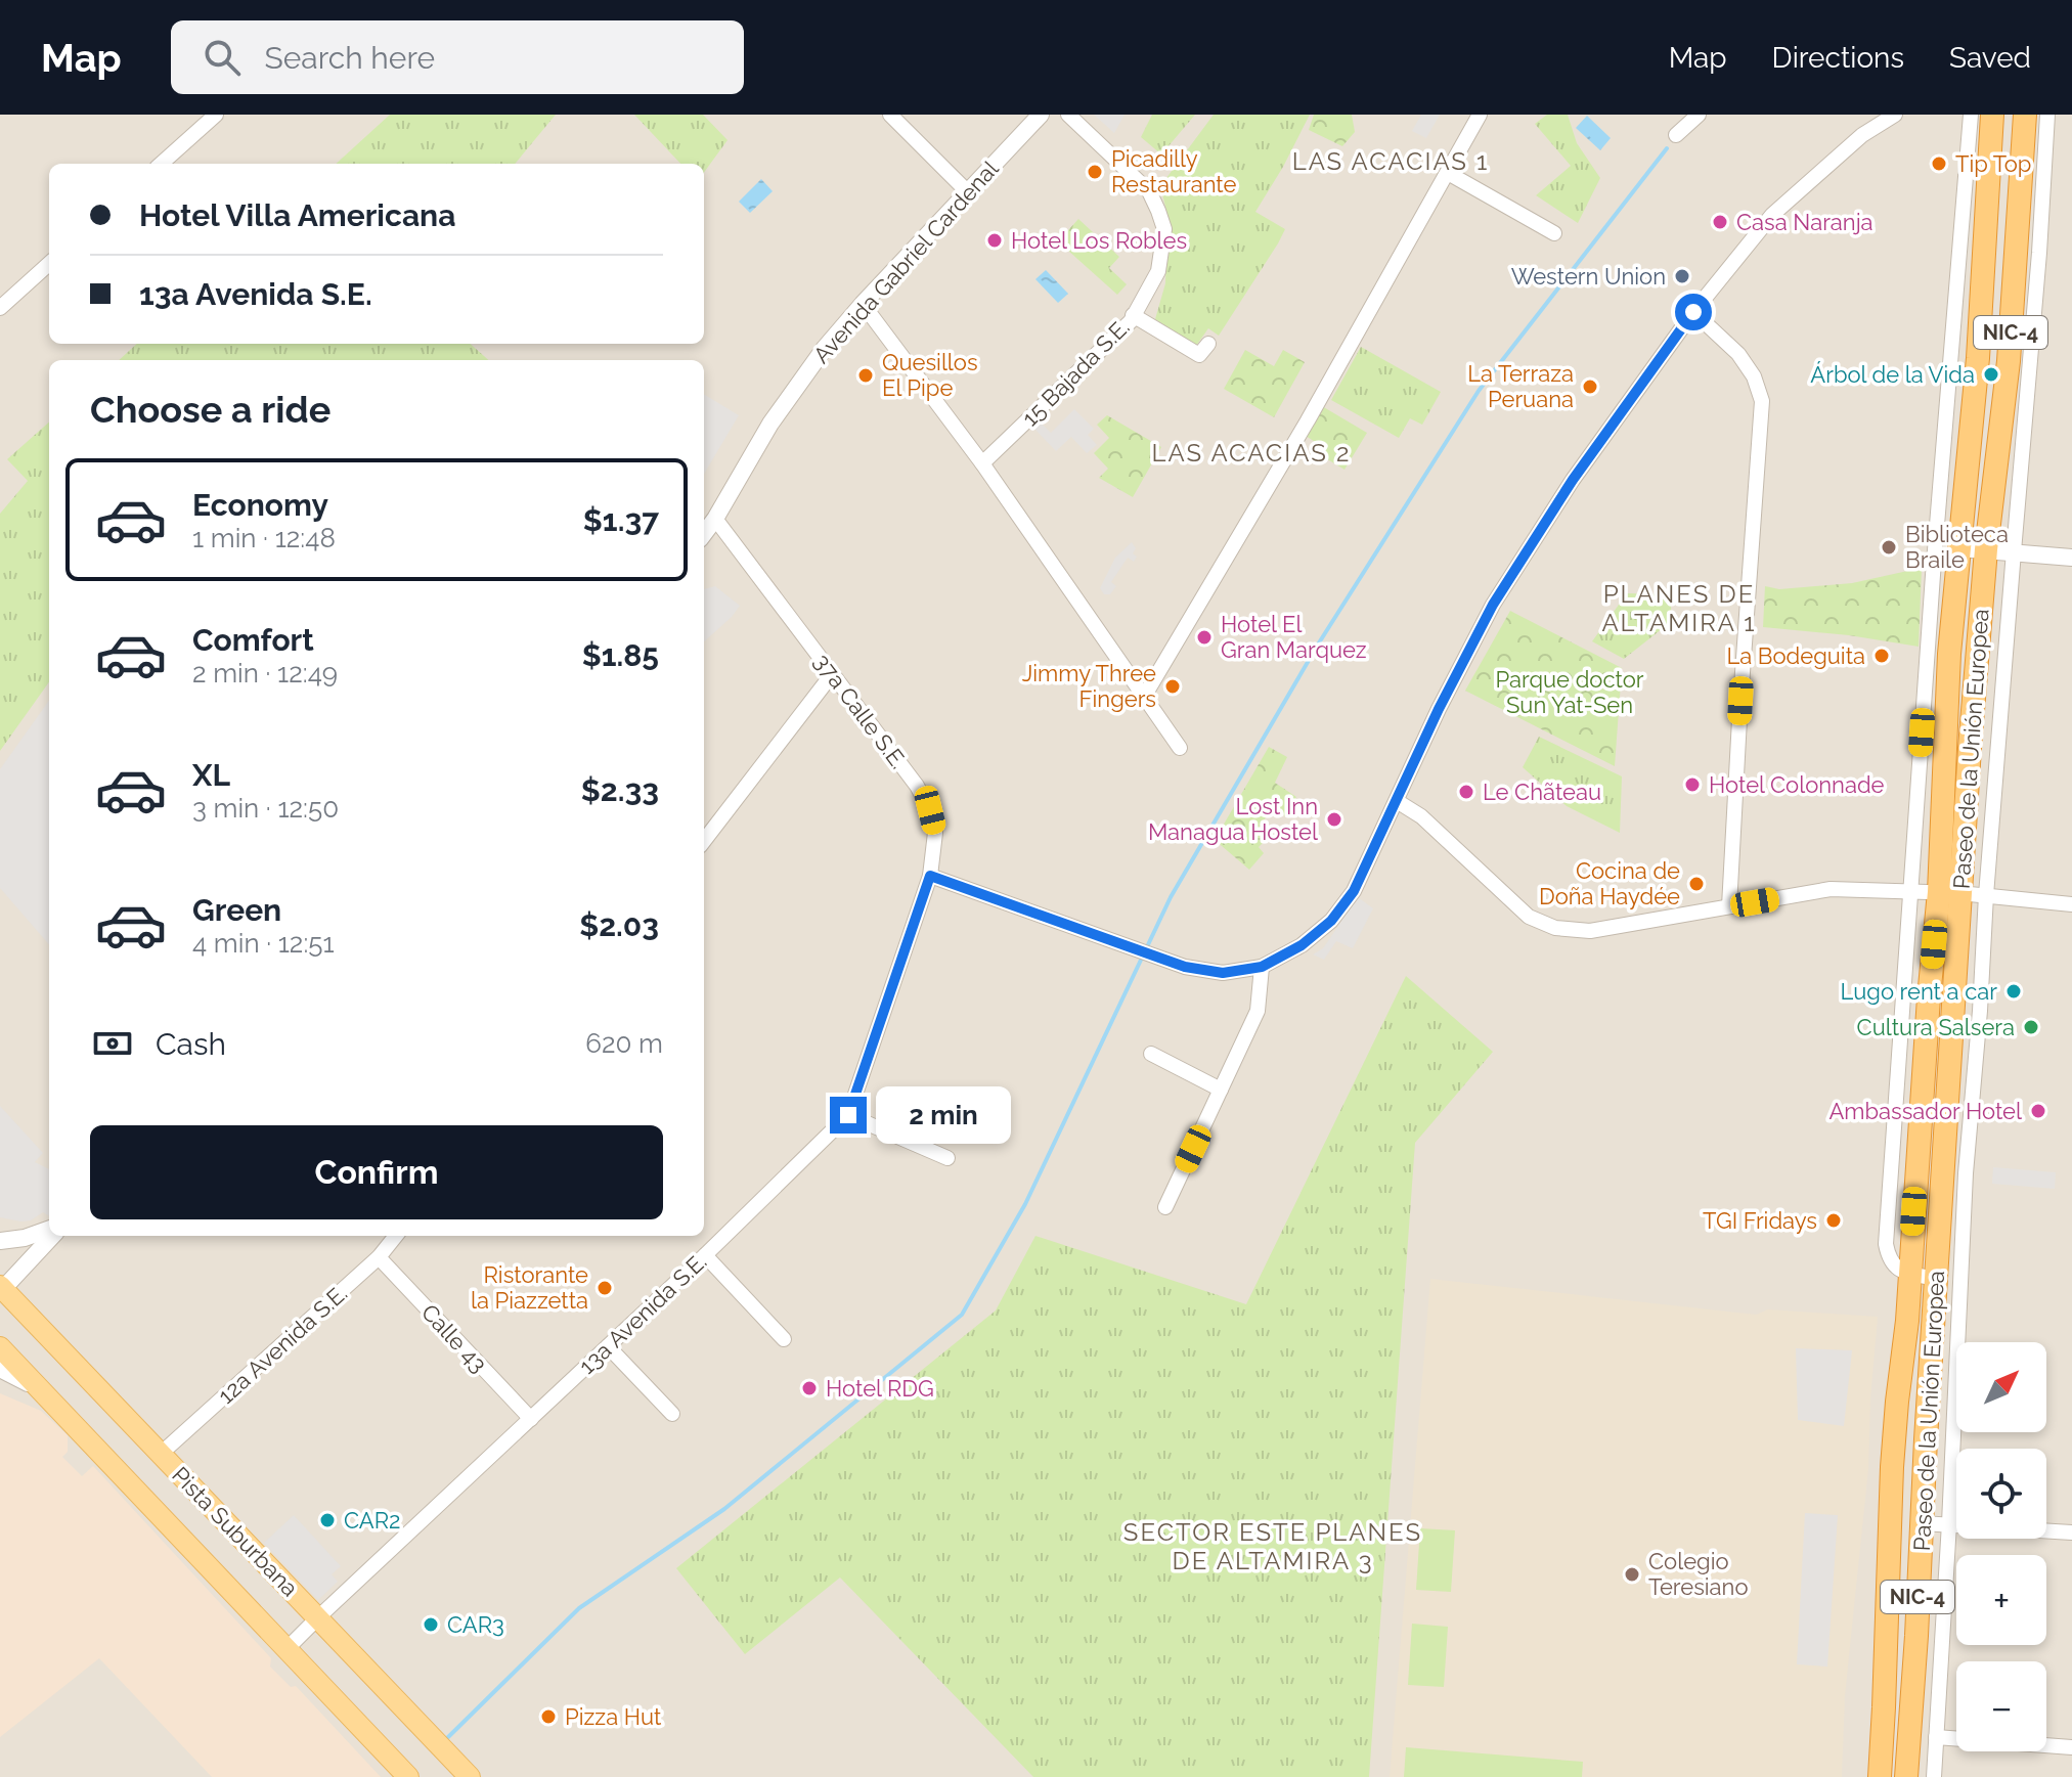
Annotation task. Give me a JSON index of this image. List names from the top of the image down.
{
  "streets": {
    "highway": ["NIC-4", "Paseo de la Unión Europea"],
    "main road": ["Pista Suburbana"],
    "street": [
      "Avenida Gabriel Cardenal",
      "15 Bajada S.E.",
      "37a Calle S.E.",
      "13a Avenida S.E.",
      "Calle 43",
      "12a Avenida S.E."
    ]
  },
  "crossings": [
    ["Avenida Gabriel Cardenal", "37a Calle S.E."],
    ["37a Calle S.E.", "13a Avenida S.E."],
    ["13a Avenida S.E.", "Calle 43"],
    ["13a Avenida S.E.", "Pista Suburbana"],
    ["Calle 43", "12a Avenida S.E."],
    ["12a Avenida S.E.", "Pista Suburbana"]
  ],
  "districts": [
    "LAS ACACIAS 1",
    "LAS ACACIAS 2",
    "PLANES DE ALTAMIRA 1",
    "SECTOR ESTE PLANES DE ALTAMIRA 3"
  ],
  "parks": ["Parque doctor Sun Yat-Sen"],
  "places": [
    "Tip Top",
    "Picadilly Restaurante",
    "Casa Naranja",
    "Hotel Los Robles",
    "Western Union",
    "Árbol de la Vida",
    "Quesillos El Pipe",
    "La Terraza Peruana",
    "Biblioteca Braile",
    "Hotel El Gran Marquez",
    "La Bodeguita",
    "Jimmy Three Fingers",
    "Hotel Colonnade",
    "Le Chãteau",
    "Lost Inn Managua Hostel",
    "Cocina de Doña Haydée",
    "Lugo rent a car",
    "Cultura Salsera",
    "Ambassador Hotel",
    "TGI Fridays",
    "Ristorante la Piazzetta",
    "Hotel RDG",
    "CAR2",
    "Colegio Teresiano",
    "CAR3",
    "Pizza Hut"
  ],
  "north": "top right",
  "page": {
    "header": "Map",
    "search": "Search here",
    "nav": ["Map", "Directions", "Saved"],
    "banner": ["Hotel Villa Americana", "13a Avenida S.E."],
    "heading": "Choose a ride",
    "list": [
      {
        "name": "Economy",
        "note": "1 min · 12:48",
        "value": "$1.37"
      },
      {
        "name": "Comfort",
        "note": "2 min · 12:49",
        "value": "$1.85"
      },
      {
        "name": "XL",
        "note": "3 min · 12:50",
        "value": "$2.33"
      },
      {
        "name": "Green",
        "note": "4 min · 12:51",
        "value": "$2.03"
      }
    ],
    "pay": ["Cash", "620 m"],
    "bubble": "2 min",
    "buttons": "Confirm",
    "map_buttons": ["+", "−"]
  }
}
